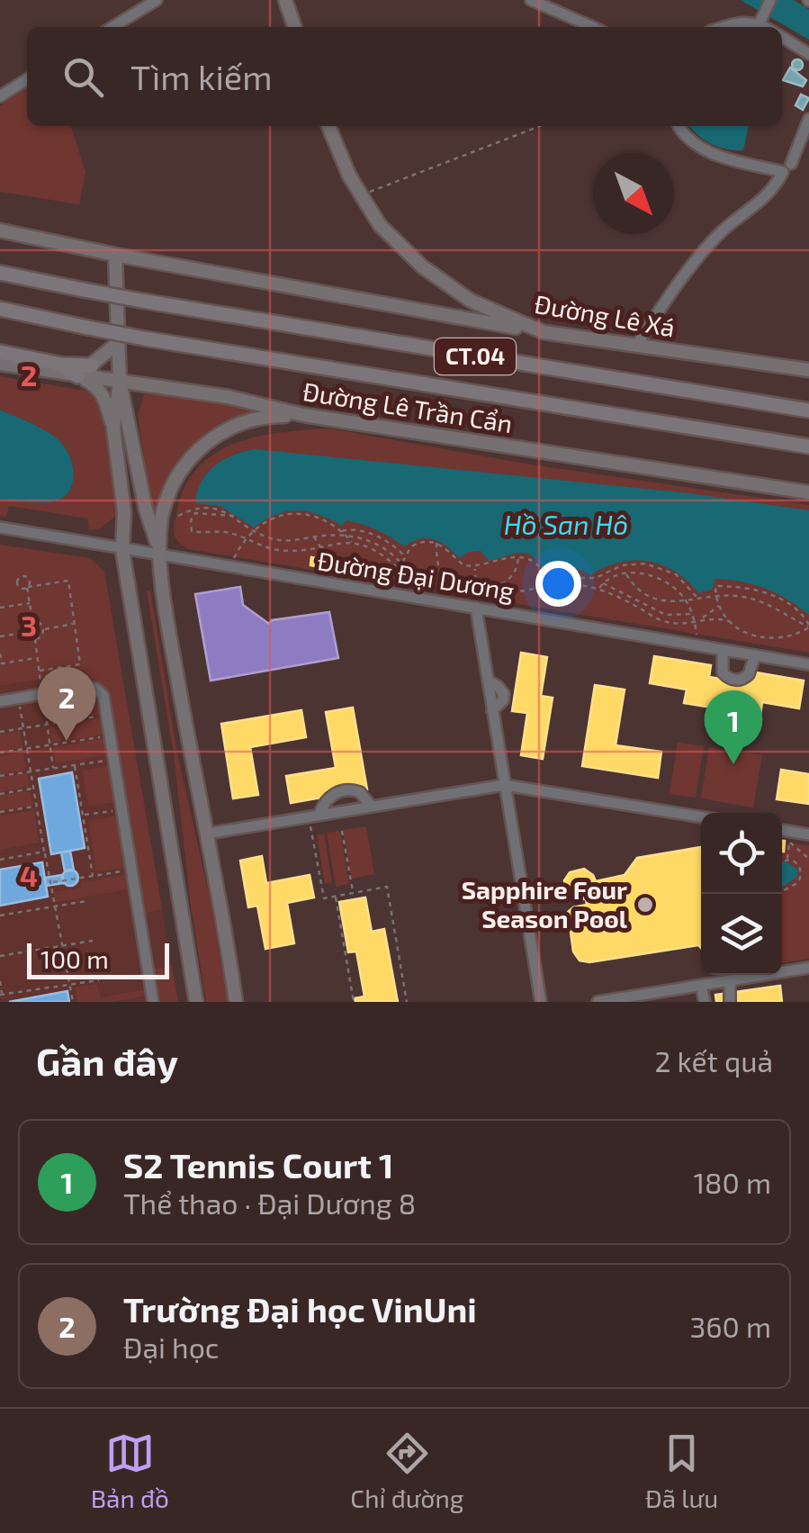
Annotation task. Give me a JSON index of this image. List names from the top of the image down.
{
  "streets": {
    "highway": ["CT.04"],
    "main road": ["Đường Lê Xá", "Đường Lê Trần Cẩn"],
    "street": ["Đường Đại Dương"]
  },
  "water": ["Hồ San Hô"],
  "places": ["Sapphire Four Season Pool"],
  "scale_bar": "100 m",
  "north": "bottom right",
  "page": {
    "search": "Tìm kiếm",
    "pins": ["2", "1"],
    "scale": "100 m",
    "heading": ["Gần đây", "2 kết quả"],
    "list": [
      {
        "mark": "1",
        "name": "S2 Tennis Court 1",
        "note": "Thể thao · Đại Dương 8",
        "value": "180 m"
      },
      {
        "mark": "2",
        "name": "Trường Đại học VinUni",
        "note": "Đại học",
        "value": "360 m"
      }
    ],
    "nav": ["Bản đồ", "Chỉ đường", "Đã lưu"]
  },
  "grid": {
    "rows": ["2", "3", "4"]
  }
}
